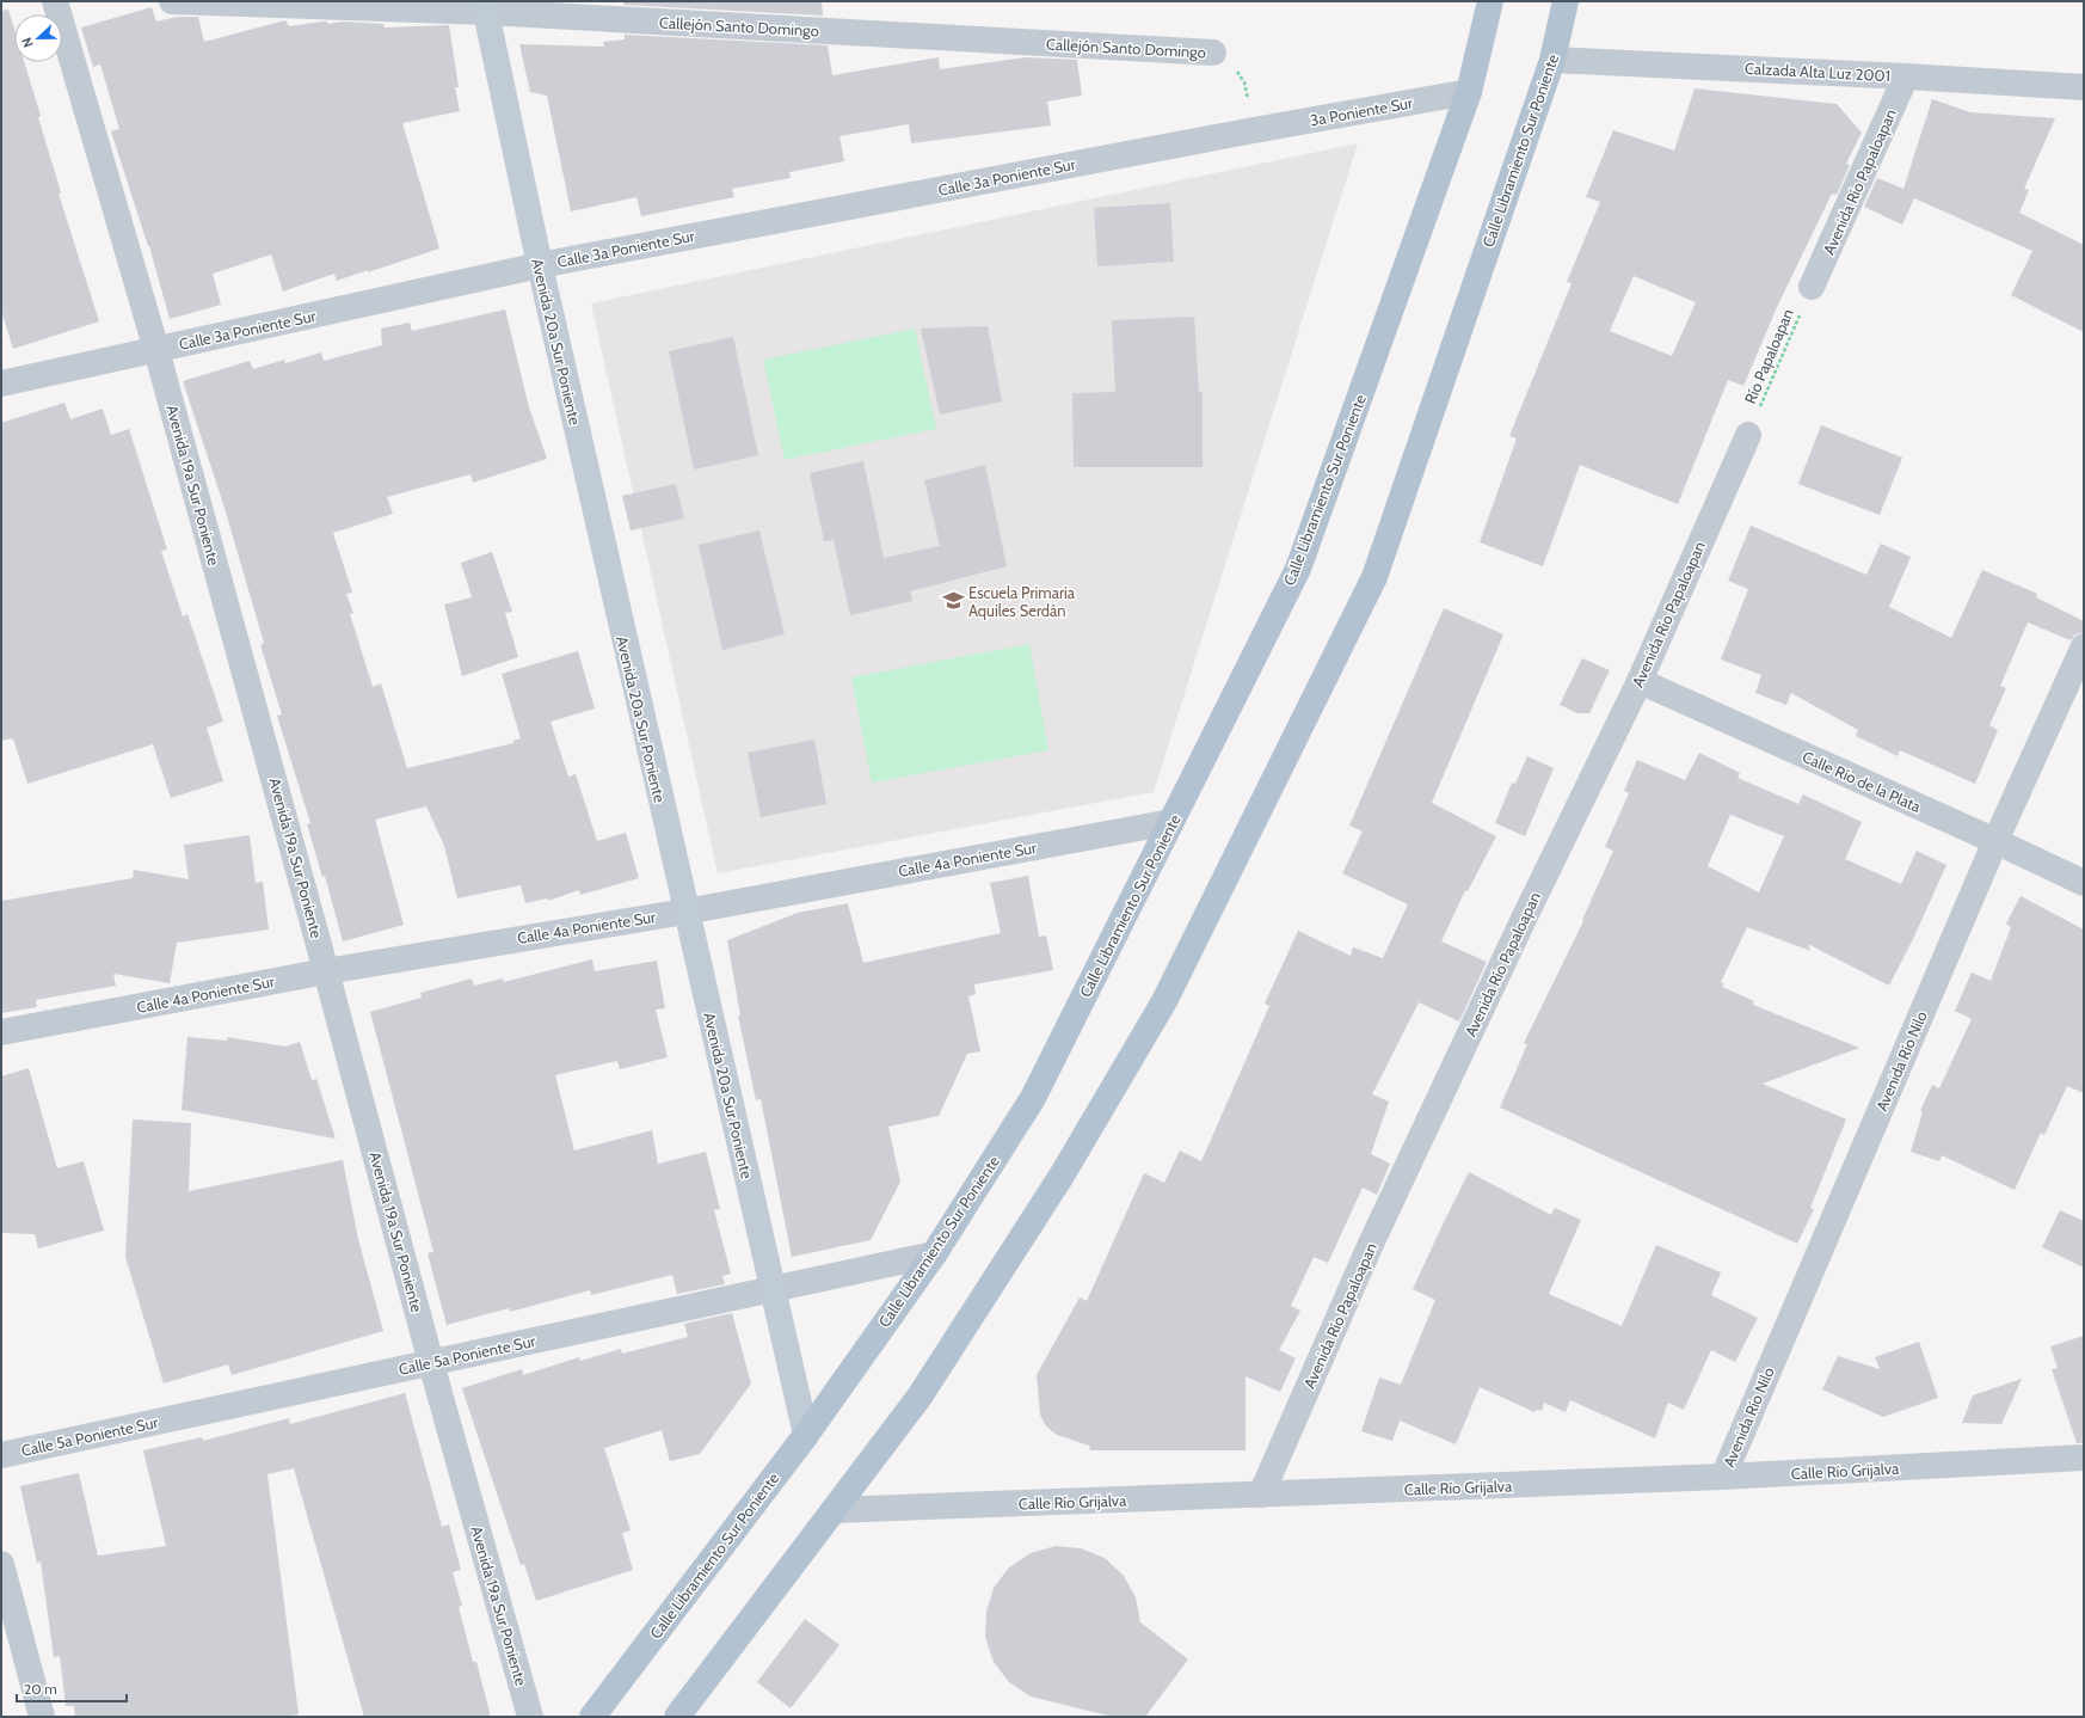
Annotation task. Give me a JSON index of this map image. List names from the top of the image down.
{
  "streets": {
    "main road": ["Calle Libramiento Sur Poniente"],
    "street": [
      "Callejón Santo Domingo",
      "Calzada Alta Luz 2001",
      "3a Poniente Sur",
      "Calle 3a Poniente Sur",
      "Avenida Río Papaloapan",
      "Avenida 20a Sur Poniente",
      "Avenida 19a Sur Poniente",
      "Calle Río de la Plata",
      "Calle 4a Poniente Sur",
      "Avenida Río Nilo",
      "Calle 5a Poniente Sur",
      "Calle Río Grijalva"
    ],
    "path": ["Río Papaloapan"]
  },
  "crossings": [
    ["Callejón Santo Domingo", "3a Poniente Sur"],
    ["Callejón Santo Domingo", "Calle 3a Poniente Sur"],
    ["Callejón Santo Domingo", "Avenida 20a Sur Poniente"],
    ["Calzada Alta Luz 2001", "Calle Libramiento Sur Poniente"],
    ["Calzada Alta Luz 2001", "Avenida Río Papaloapan"],
    ["3a Poniente Sur", "Calle Libramiento Sur Poniente"],
    ["3a Poniente Sur", "Calle 3a Poniente Sur"],
    ["Calle Libramiento Sur Poniente", "Avenida 20a Sur Poniente"],
    ["Calle Libramiento Sur Poniente", "Calle 4a Poniente Sur"],
    ["Calle Libramiento Sur Poniente", "Calle 5a Poniente Sur"],
    ["Calle Libramiento Sur Poniente", "Calle Río Grijalva"],
    ["Calle 3a Poniente Sur", "Avenida 20a Sur Poniente"],
    ["Calle 3a Poniente Sur", "Avenida 19a Sur Poniente"],
    ["Avenida Río Papaloapan", "Río Papaloapan"],
    ["Avenida Río Papaloapan", "Calle Río de la Plata"],
    ["Avenida Río Papaloapan", "Calle Río Grijalva"],
    ["Avenida 20a Sur Poniente", "Calle 4a Poniente Sur"],
    ["Avenida 20a Sur Poniente", "Calle 5a Poniente Sur"],
    ["Avenida 19a Sur Poniente", "Calle 4a Poniente Sur"],
    ["Avenida 19a Sur Poniente", "Calle 5a Poniente Sur"],
    ["Calle Río de la Plata", "Avenida Río Nilo"],
    ["Avenida Río Nilo", "Calle Río Grijalva"]
  ],
  "places": {
    "school or university": ["Escuela Primaria Aquiles Serdán"]
  },
  "scale_bar": "20 m",
  "north": "left"
}
